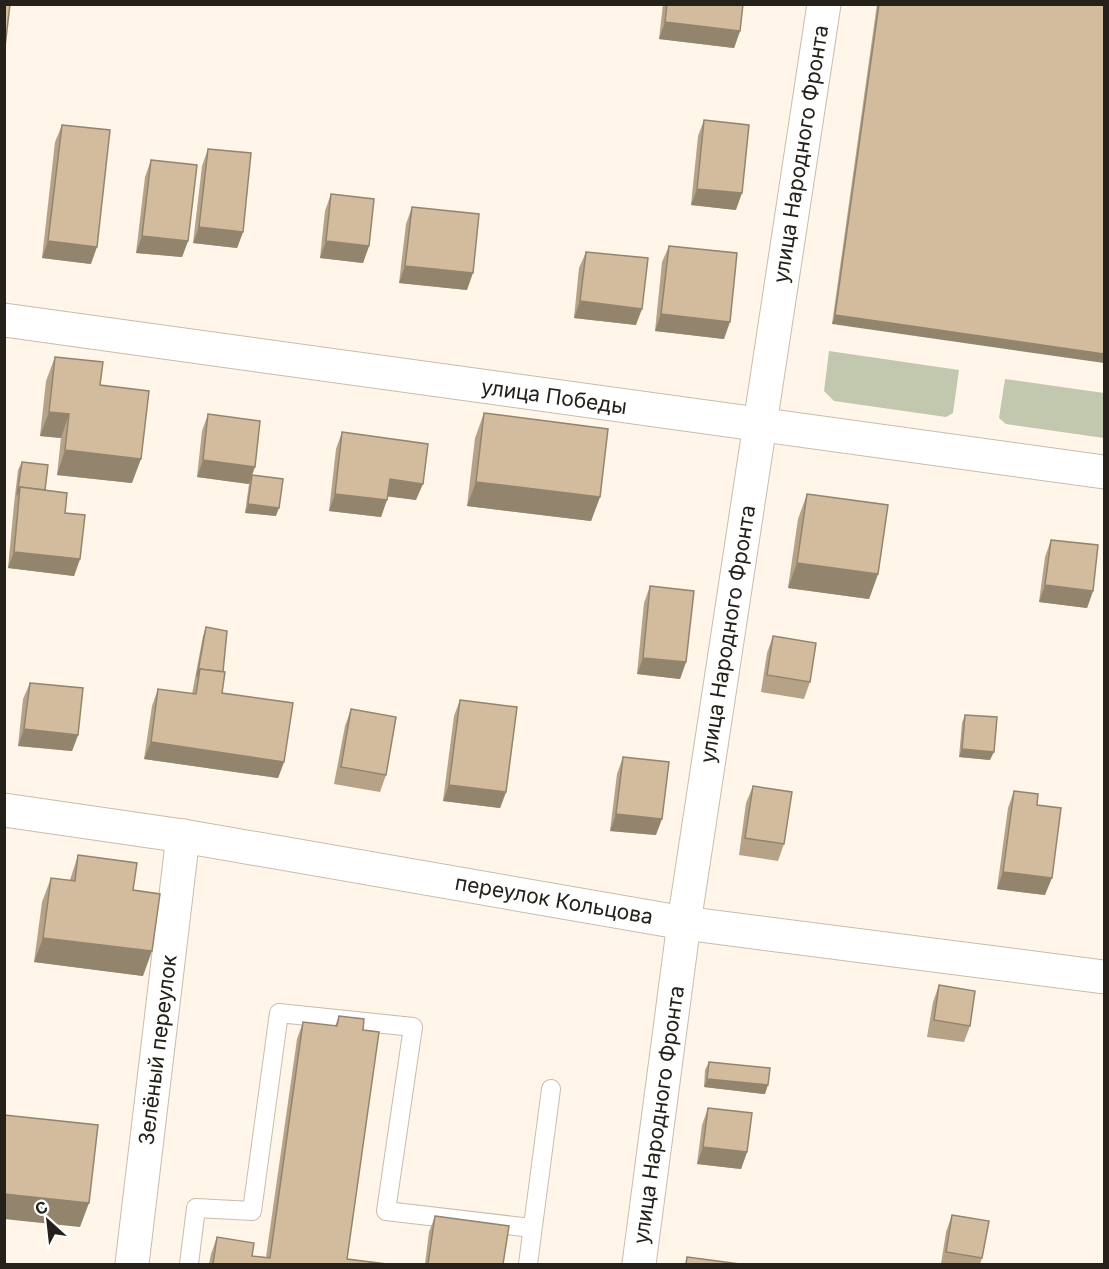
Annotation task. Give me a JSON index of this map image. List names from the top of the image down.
{
  "streets": {
    "street": [
      "улица Народного Фронта",
      "улица Победы",
      "переулок Кольцова",
      "Зелёный переулок"
    ]
  },
  "crossings": [
    ["улица Народного Фронта", "улица Победы"],
    ["улица Народного Фронта", "переулок Кольцова"],
    ["переулок Кольцова", "Зелёный переулок"]
  ],
  "north": "top left"
}
